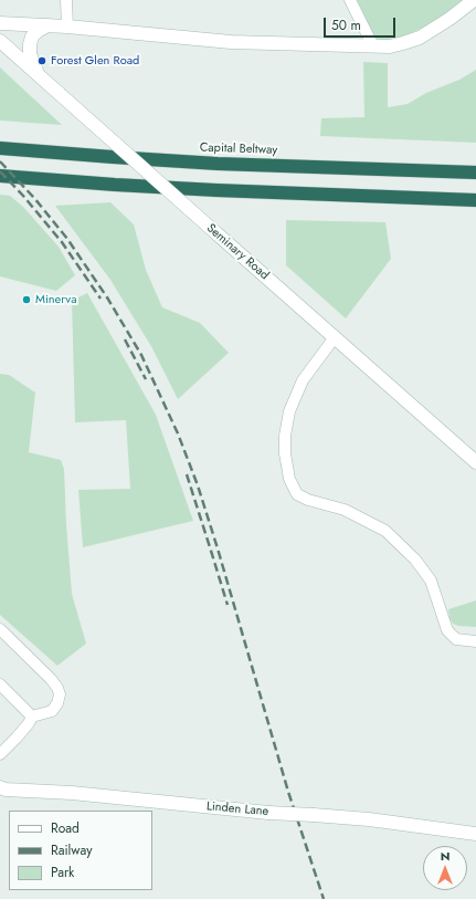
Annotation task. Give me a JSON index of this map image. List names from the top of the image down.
{
  "streets": {
    "highway": ["Capital Beltway"],
    "main road": ["Seminary Road", "Linden Lane"]
  },
  "places": ["Forest Glen Road", "Minerva"],
  "legend": ["Road", "Railway", "Park"],
  "scale_bar": "50 m",
  "north": "top"
}
